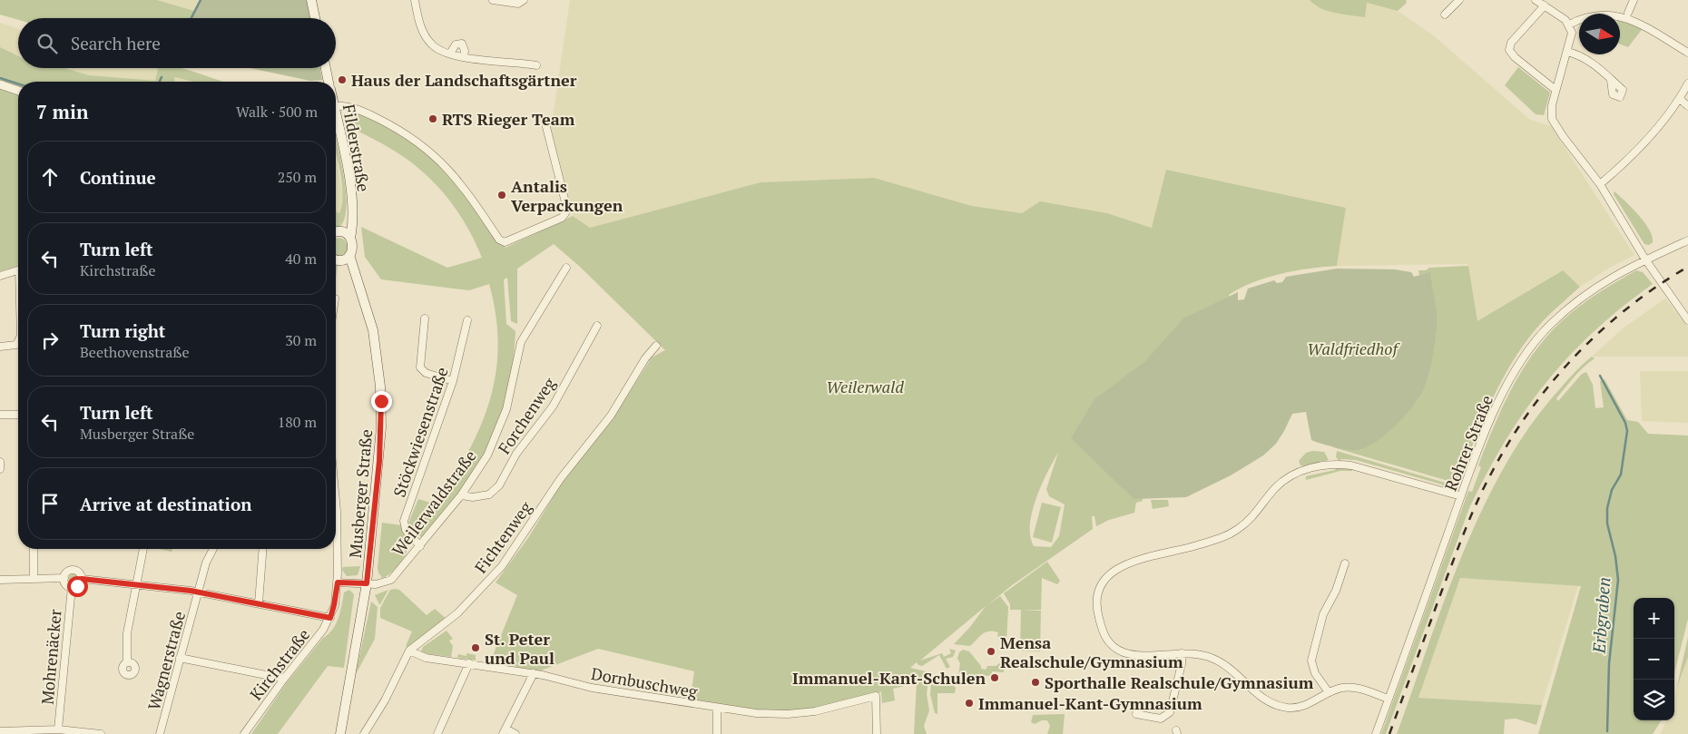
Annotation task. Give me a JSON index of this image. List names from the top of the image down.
{
  "streets": {
    "main road": ["Filderstraße", "Musberger Straße"],
    "street": [
      "Forchenweg",
      "Stöckwiesenstraße",
      "Rohrer Straße",
      "Weilerwaldstraße",
      "Fichtenweg",
      "Mohrenäcker",
      "Wagnerstraße",
      "Kirchstraße",
      "Dornbuschweg"
    ]
  },
  "crossings": [
    ["Filderstraße", "Musberger Straße"],
    ["Forchenweg", "Weilerwaldstraße"],
    ["Stöckwiesenstraße", "Weilerwaldstraße"],
    ["Musberger Straße", "Weilerwaldstraße"],
    ["Weilerwaldstraße", "Kirchstraße"],
    ["Fichtenweg", "Dornbuschweg"]
  ],
  "water": ["Erbgraben"],
  "parks": ["Waldfriedhof", "Weilerwald"],
  "places": [
    "Haus der Landschaftsgärtner",
    "RTS Rieger Team",
    "Antalis Verpackungen",
    "St. Peter und Paul",
    "Mensa Realschule/Gymnasium",
    "Immanuel-Kant-Schulen",
    "Sporthalle Realschule/Gymnasium",
    "Immanuel-Kant-Gymnasium"
  ],
  "north": "right",
  "page": {
    "search": "Search here",
    "heading": ["7 min", "Walk · 500 m"],
    "list": [
      ["Continue", "250 m"],
      ["Turn left", "Kirchstraße", "40 m"],
      ["Turn right", "Beethovenstraße", "30 m"],
      ["Turn left", "Musberger Straße", "180 m"],
      "Arrive at destination"
    ],
    "map_buttons": ["+", "−"]
  }
}
